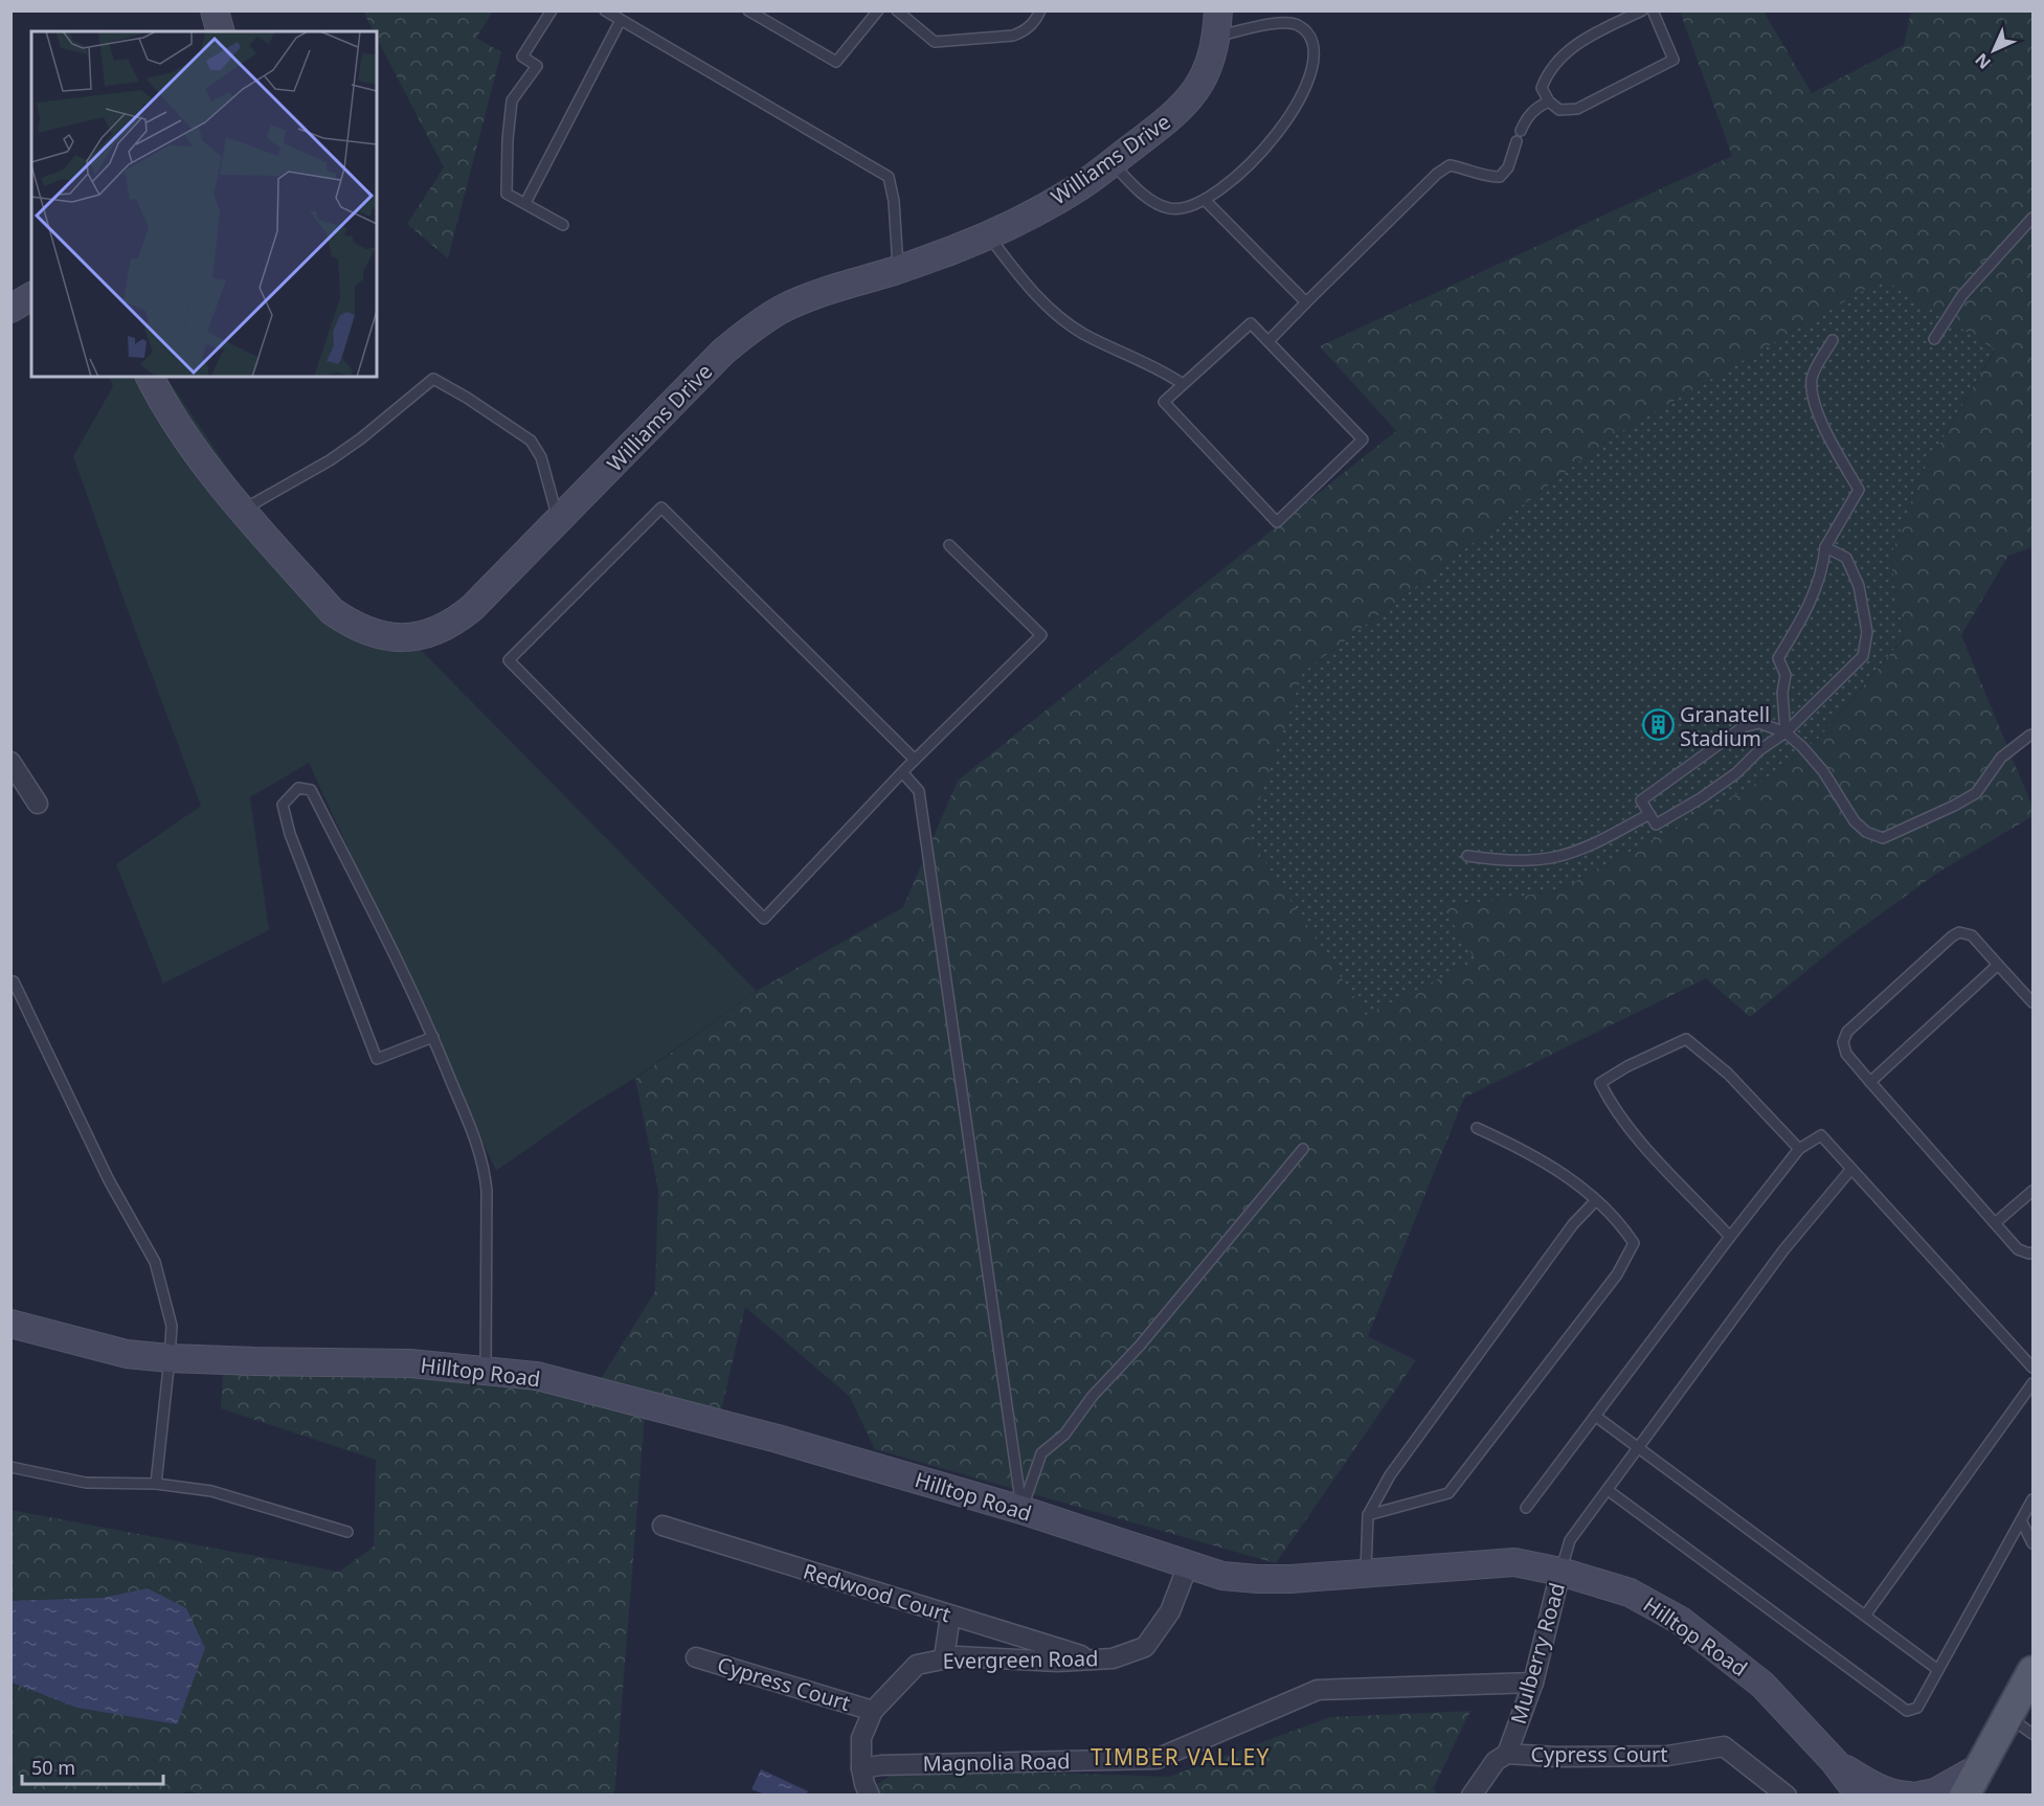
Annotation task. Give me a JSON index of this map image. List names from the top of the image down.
{
  "streets": {
    "street": [
      "Williams Drive",
      "Hilltop Road",
      "Redwood Court",
      "Mulberry Road",
      "Evergreen Road",
      "Cypress Court",
      "Magnolia Road"
    ]
  },
  "crossings": [
    ["Hilltop Road", "Mulberry Road"],
    ["Hilltop Road", "Evergreen Road"],
    ["Redwood Court", "Evergreen Road"],
    ["Mulberry Road", "Cypress Court"],
    ["Mulberry Road", "Magnolia Road"],
    ["Evergreen Road", "Cypress Court"],
    ["Evergreen Road", "Magnolia Road"]
  ],
  "districts": ["TIMBER VALLEY"],
  "places": {
    "building": ["Granatell Stadium"]
  },
  "scale_bar": "50 m",
  "north": "bottom left"
}
